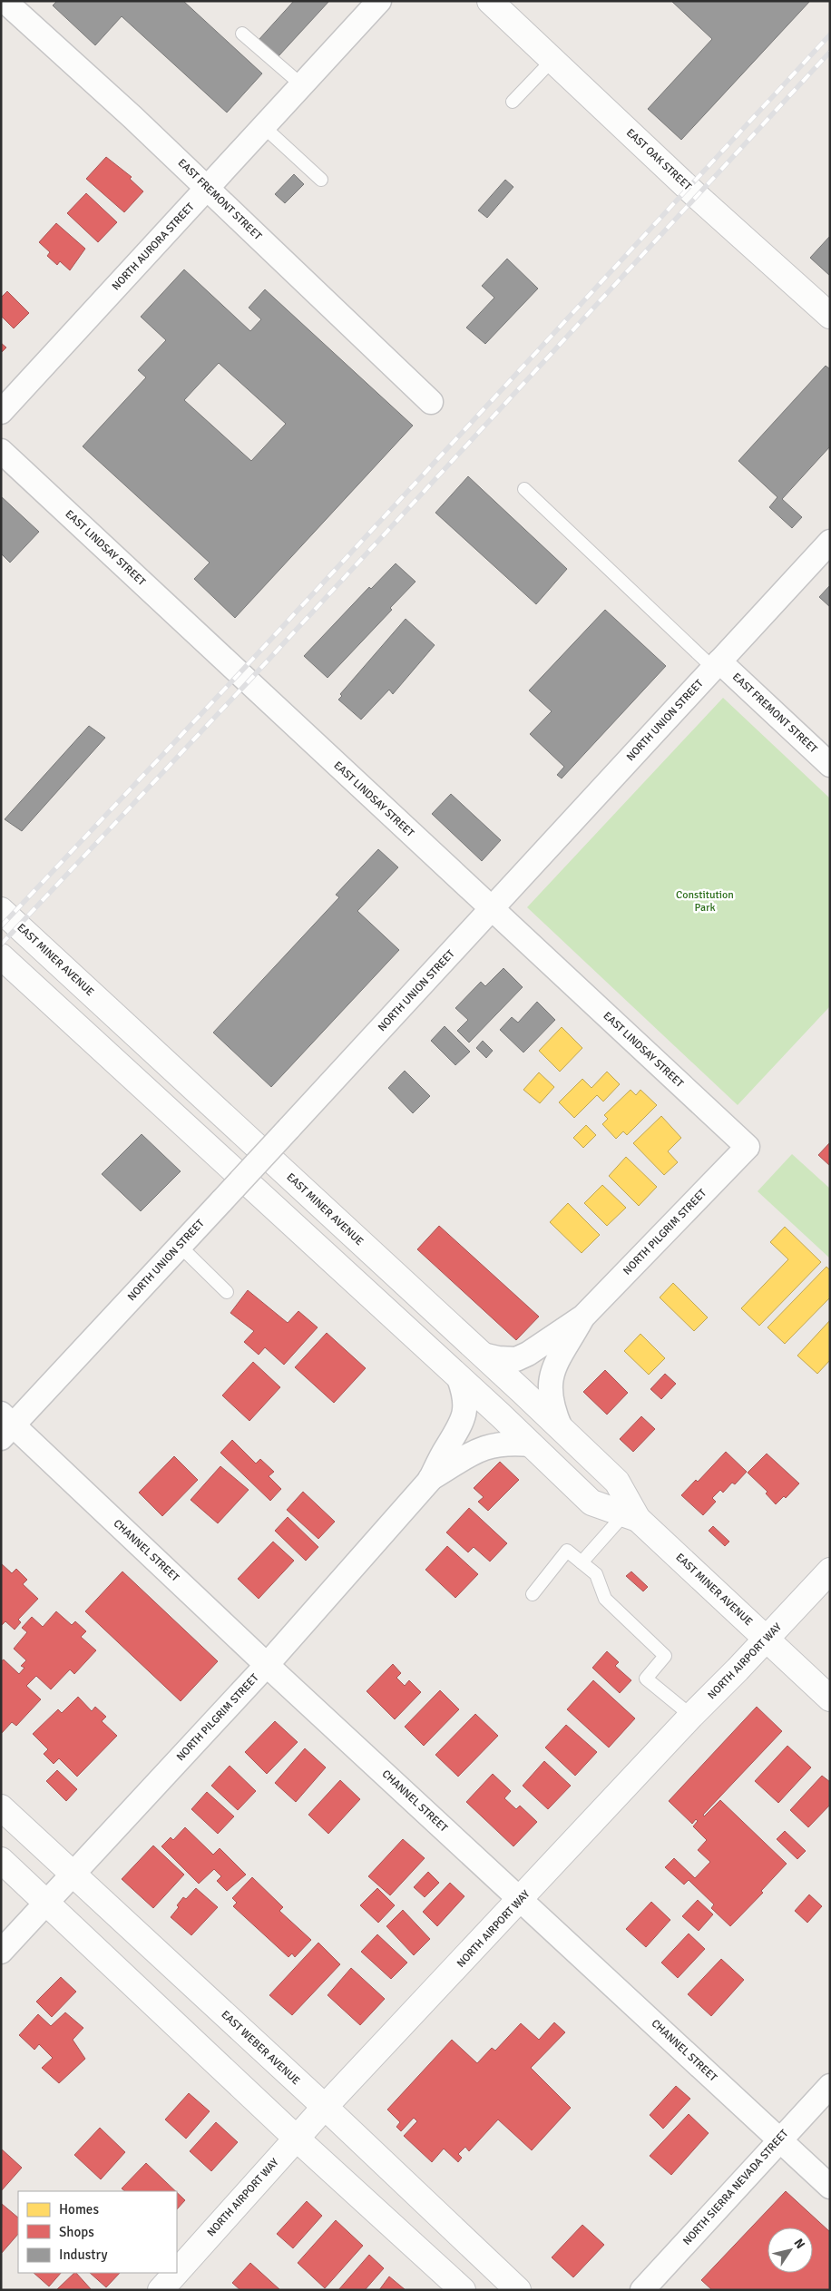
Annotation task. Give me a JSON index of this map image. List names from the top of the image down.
{
  "streets": {
    "main road": [
      "EAST OAK STREET",
      "EAST MINER AVENUE",
      "NORTH AIRPORT WAY",
      "EAST WEBER AVENUE"
    ],
    "street": [
      "EAST FREMONT STREET",
      "NORTH AURORA STREET",
      "EAST LINDSAY STREET",
      "NORTH UNION STREET",
      "NORTH PILGRIM STREET",
      "CHANNEL STREET",
      "NORTH SIERRA NEVADA STREET"
    ]
  },
  "crossings": [
    ["EAST FREMONT STREET", "NORTH AURORA STREET"],
    ["EAST FREMONT STREET", "NORTH UNION STREET"],
    ["EAST LINDSAY STREET", "NORTH UNION STREET"],
    ["EAST LINDSAY STREET", "NORTH PILGRIM STREET"],
    ["NORTH UNION STREET", "CHANNEL STREET"],
    ["EAST MINER AVENUE", "NORTH PILGRIM STREET"],
    ["EAST MINER AVENUE", "NORTH AIRPORT WAY"],
    ["NORTH PILGRIM STREET", "CHANNEL STREET"],
    ["NORTH PILGRIM STREET", "EAST WEBER AVENUE"],
    ["CHANNEL STREET", "NORTH AIRPORT WAY"],
    ["CHANNEL STREET", "NORTH SIERRA NEVADA STREET"],
    ["NORTH AIRPORT WAY", "EAST WEBER AVENUE"]
  ],
  "parks": ["Constitution Park"],
  "legend": ["Homes", "Shops", "Industry"],
  "north": "top right"
}
